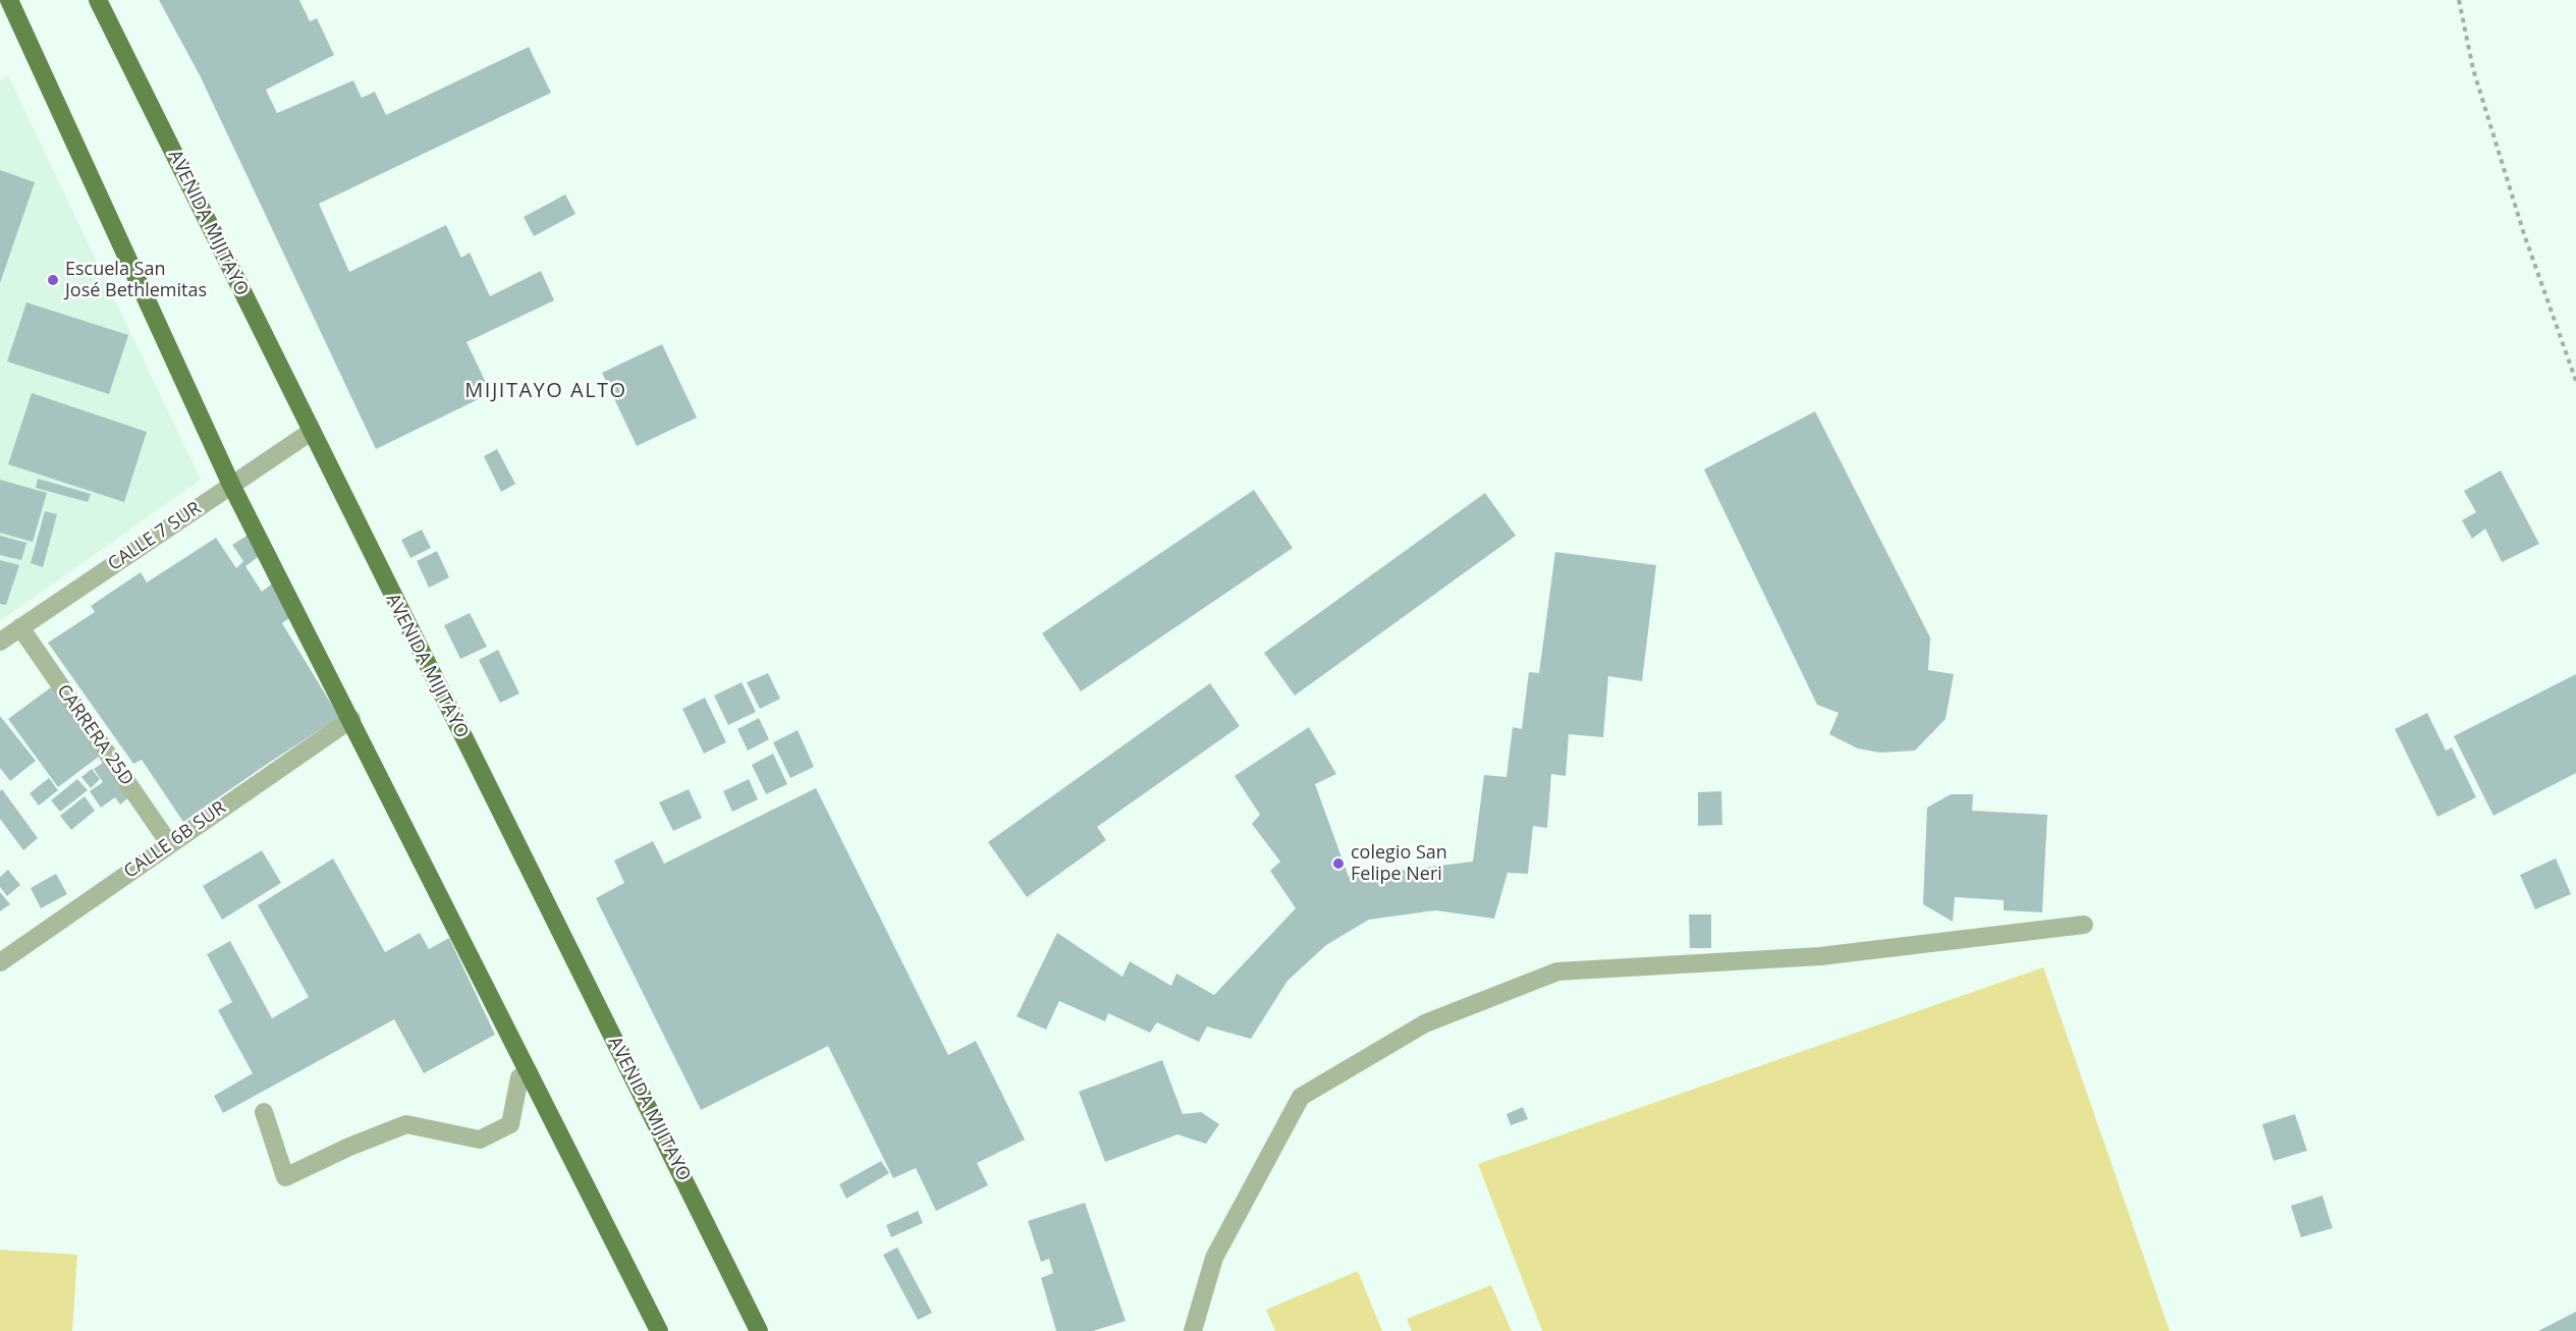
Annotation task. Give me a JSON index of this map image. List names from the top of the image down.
{
  "streets": {
    "main road": ["AVENIDA MIJITAYO"],
    "street": ["CALLE 7 SUR", "CARRERA 25D", "CALLE 6B SUR"]
  },
  "crossings": [
    ["AVENIDA MIJITAYO", "CALLE 7 SUR"],
    ["CALLE 7 SUR", "CARRERA 25D"],
    ["CARRERA 25D", "CALLE 6B SUR"]
  ],
  "districts": ["MIJITAYO ALTO"],
  "places": ["Escuela San José Bethlemitas", "colegio San Felipe Neri"]
}
